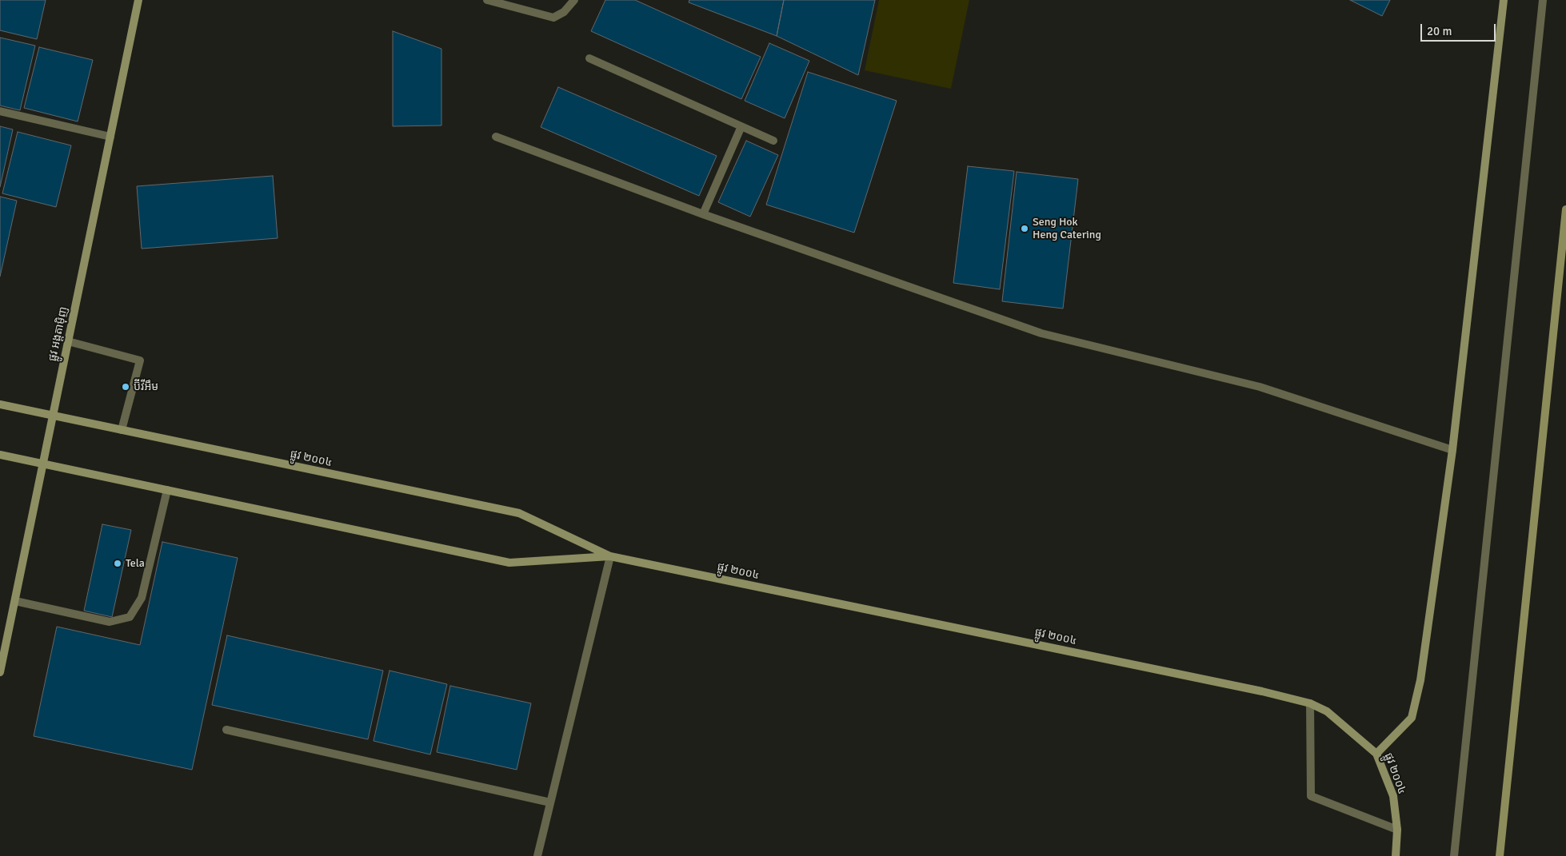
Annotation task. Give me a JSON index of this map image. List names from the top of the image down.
{
  "streets": {
    "main road": ["ផ្លូវ អង្តតាម៉ិញ", "ផ្លូវ ២០០៤"]
  },
  "crossings": [
    ["ផ្លូវ អង្តតាម៉ិញ", "ផ្លូវ ២០០៤"]
  ],
  "places": ["Seng Hok Heng Catering", "ប៊ីវីអឹម", "Tela"],
  "scale_bar": "20 m"
}
